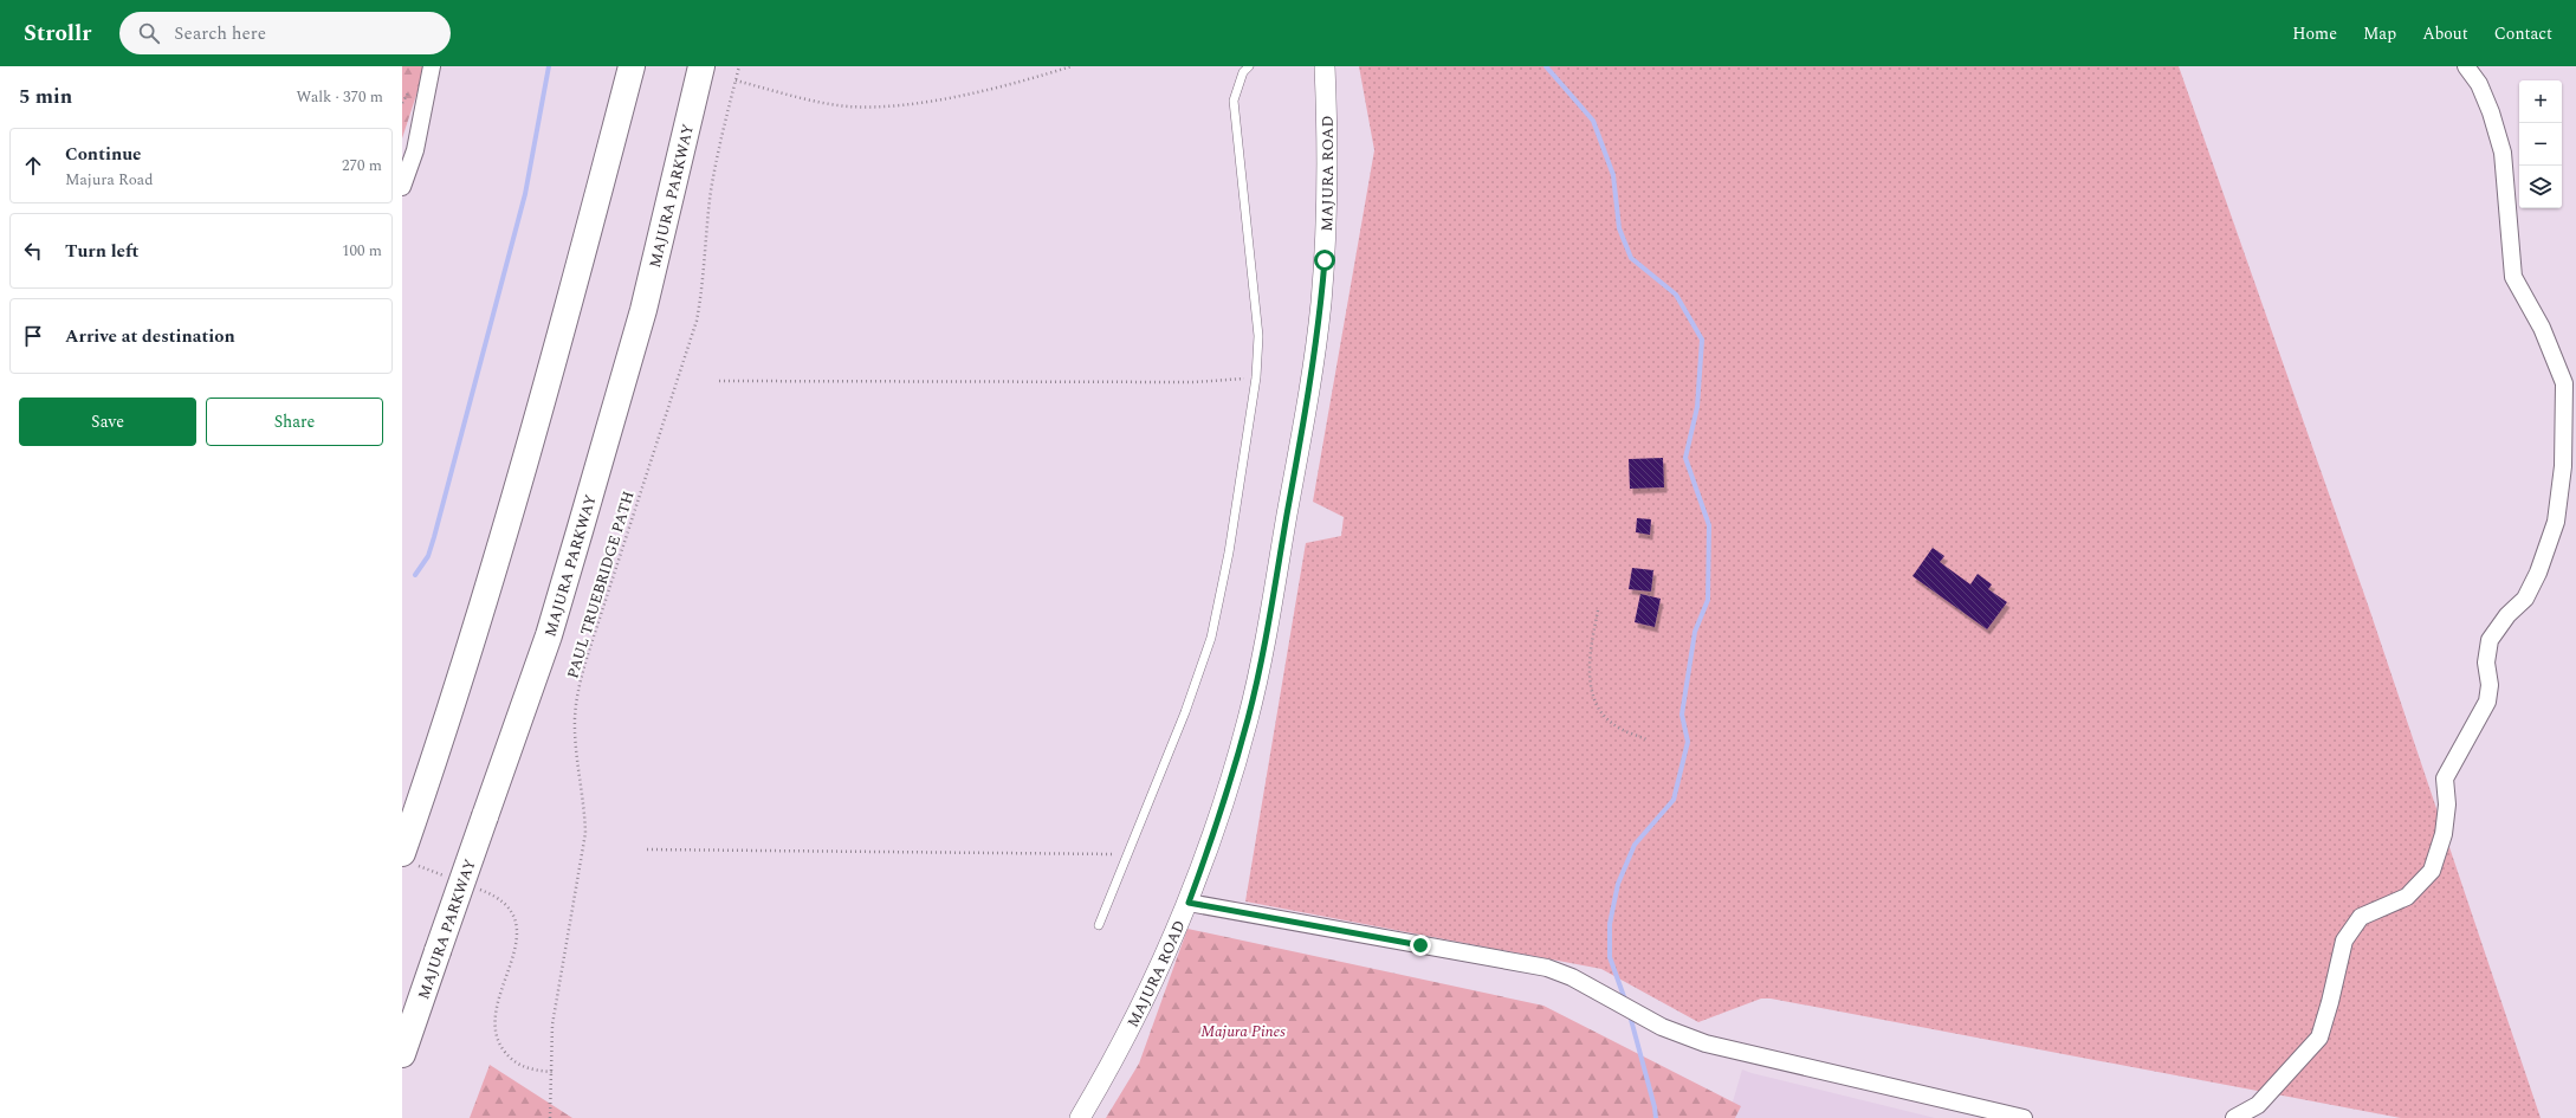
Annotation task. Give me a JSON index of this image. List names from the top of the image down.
{
  "streets": {
    "highway": ["MAJURA PARKWAY"],
    "street": ["MAJURA ROAD"],
    "path": ["PAUL TRUEBRIDGE PATH"]
  },
  "parks": ["Majura Pines"],
  "page": {
    "header": "Strollr",
    "search": "Search here",
    "nav": [
      "Home",
      "Map",
      "About",
      "Contact"
    ],
    "heading": ["5 min", "Walk · 370 m"],
    "map_buttons": ["+", "−"],
    "list": [
      ["Continue", "Majura Road", "270 m"],
      ["Turn left", "100 m"],
      "Arrive at destination"
    ],
    "buttons": ["Save", "Share"]
  }
}
